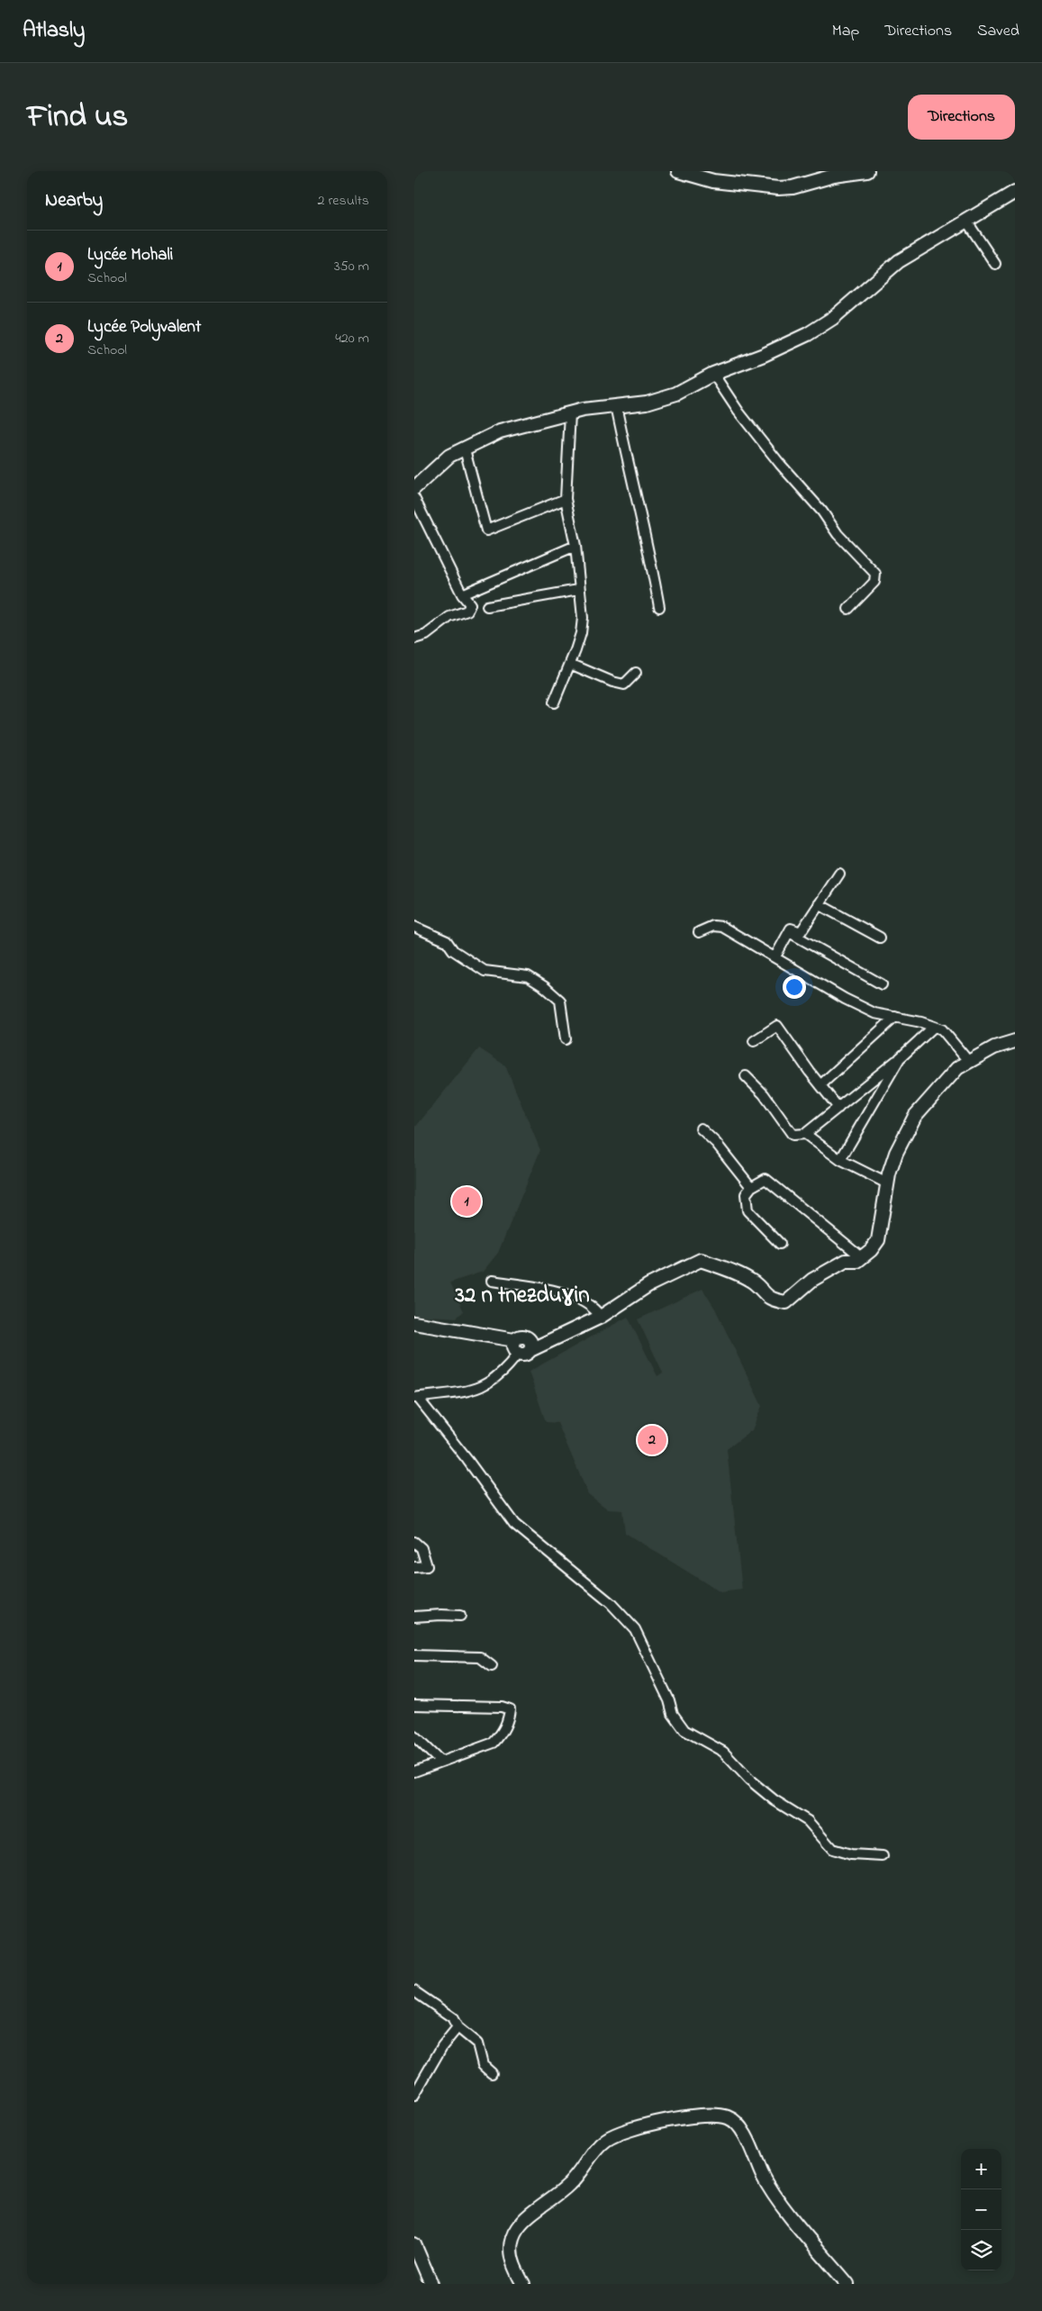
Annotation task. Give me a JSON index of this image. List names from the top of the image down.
{
  "districts": ["32 n tnezduɣin"],
  "page": {
    "header": "Atlasly",
    "nav": ["Map", "Directions", "Saved"],
    "title": "Find us",
    "buttons": "Directions",
    "heading": ["Nearby", "2 results"],
    "list": [
      {
        "mark": "1",
        "name": "Lycée Mohali",
        "note": "School",
        "value": "350 m"
      },
      {
        "mark": "2",
        "name": "Lycée Polyvalent",
        "note": "School",
        "value": "420 m"
      }
    ],
    "pins": ["1", "2"],
    "map_buttons": ["+", "−"]
  }
}
